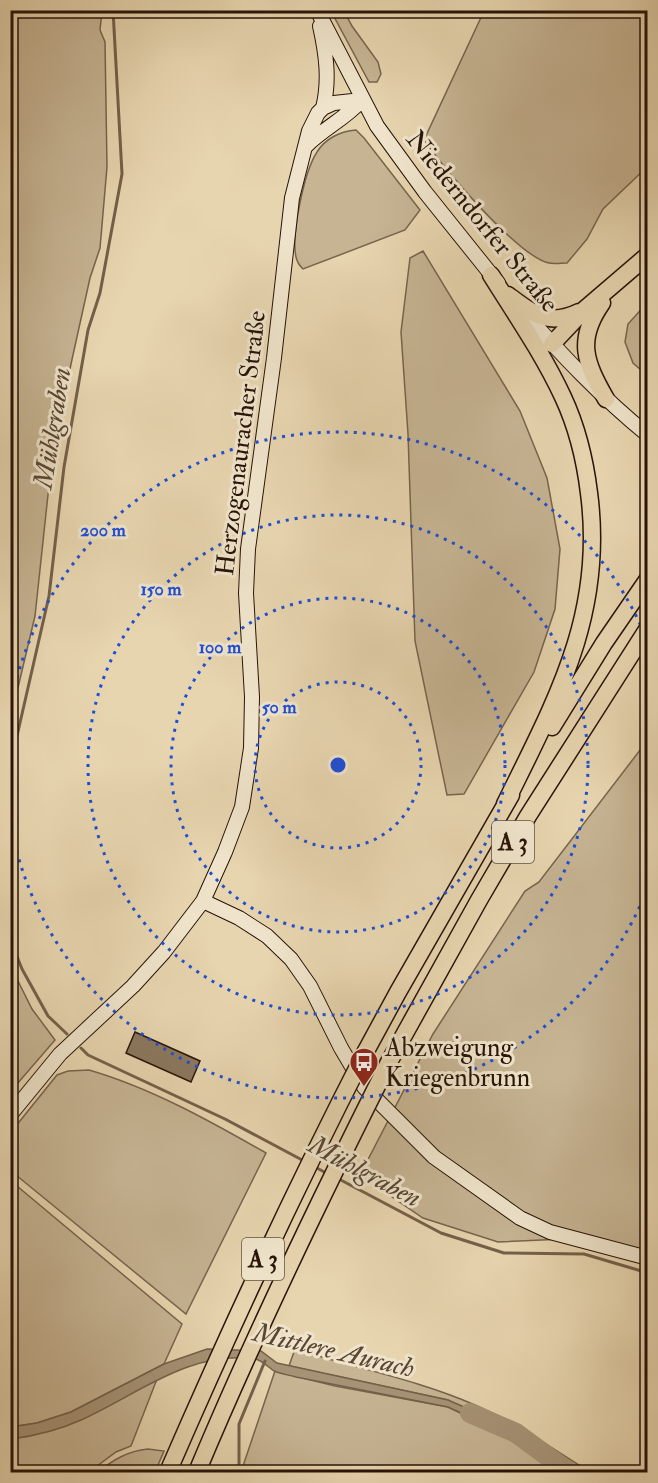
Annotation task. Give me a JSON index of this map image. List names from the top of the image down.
{
  "streets": {
    "highway": ["A 3"],
    "street": ["Niederndorfer Straße", "Herzogenauracher Straße"]
  },
  "water": ["Mühlgraben", "Mittlere Aurach"],
  "places": {
    "bus stop": ["Abzweigung Kriegenbrunn"]
  },
  "rings": [
    "200 m",
    "150 m",
    "100 m",
    "50 m"
  ]
}
